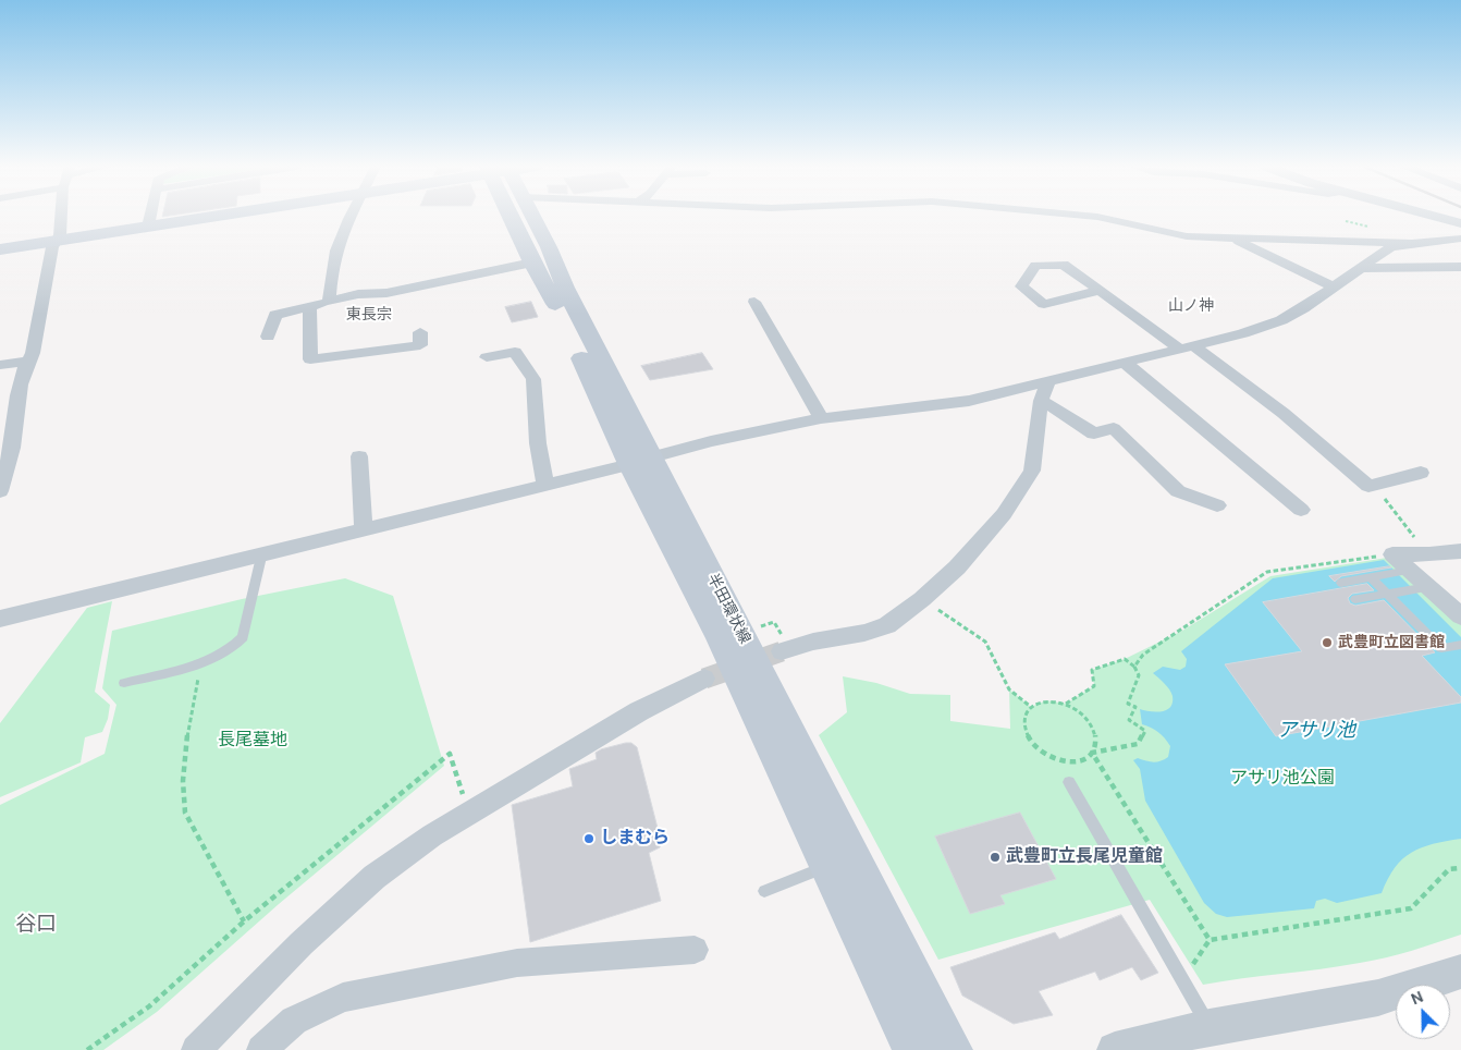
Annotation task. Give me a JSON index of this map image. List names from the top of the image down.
{
  "streets": {
    "main road": ["半田環状線"]
  },
  "districts": ["山ノ神", "東長宗", "谷口"],
  "water": ["アサリ池"],
  "parks": ["長尾墓地", "アサリ池公園"],
  "places": ["武豊町立図書館", "しまむら", "武豊町立長尾児童館"],
  "north": "top left"
}
